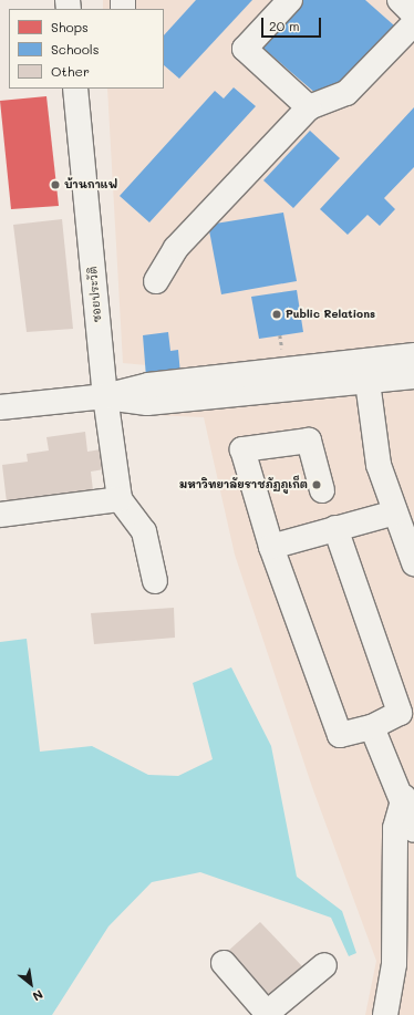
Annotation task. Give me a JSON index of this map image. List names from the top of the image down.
{
  "streets": {
    "street": ["ซอยประวัติ"]
  },
  "places": ["บ้านกาแฟ", "Public Relations", "มหาวิทยาลัยราชภัฏภูเก็ต"],
  "legend": ["Shops", "Schools", "Other"],
  "scale_bar": "20 m",
  "north": "bottom right"
}
